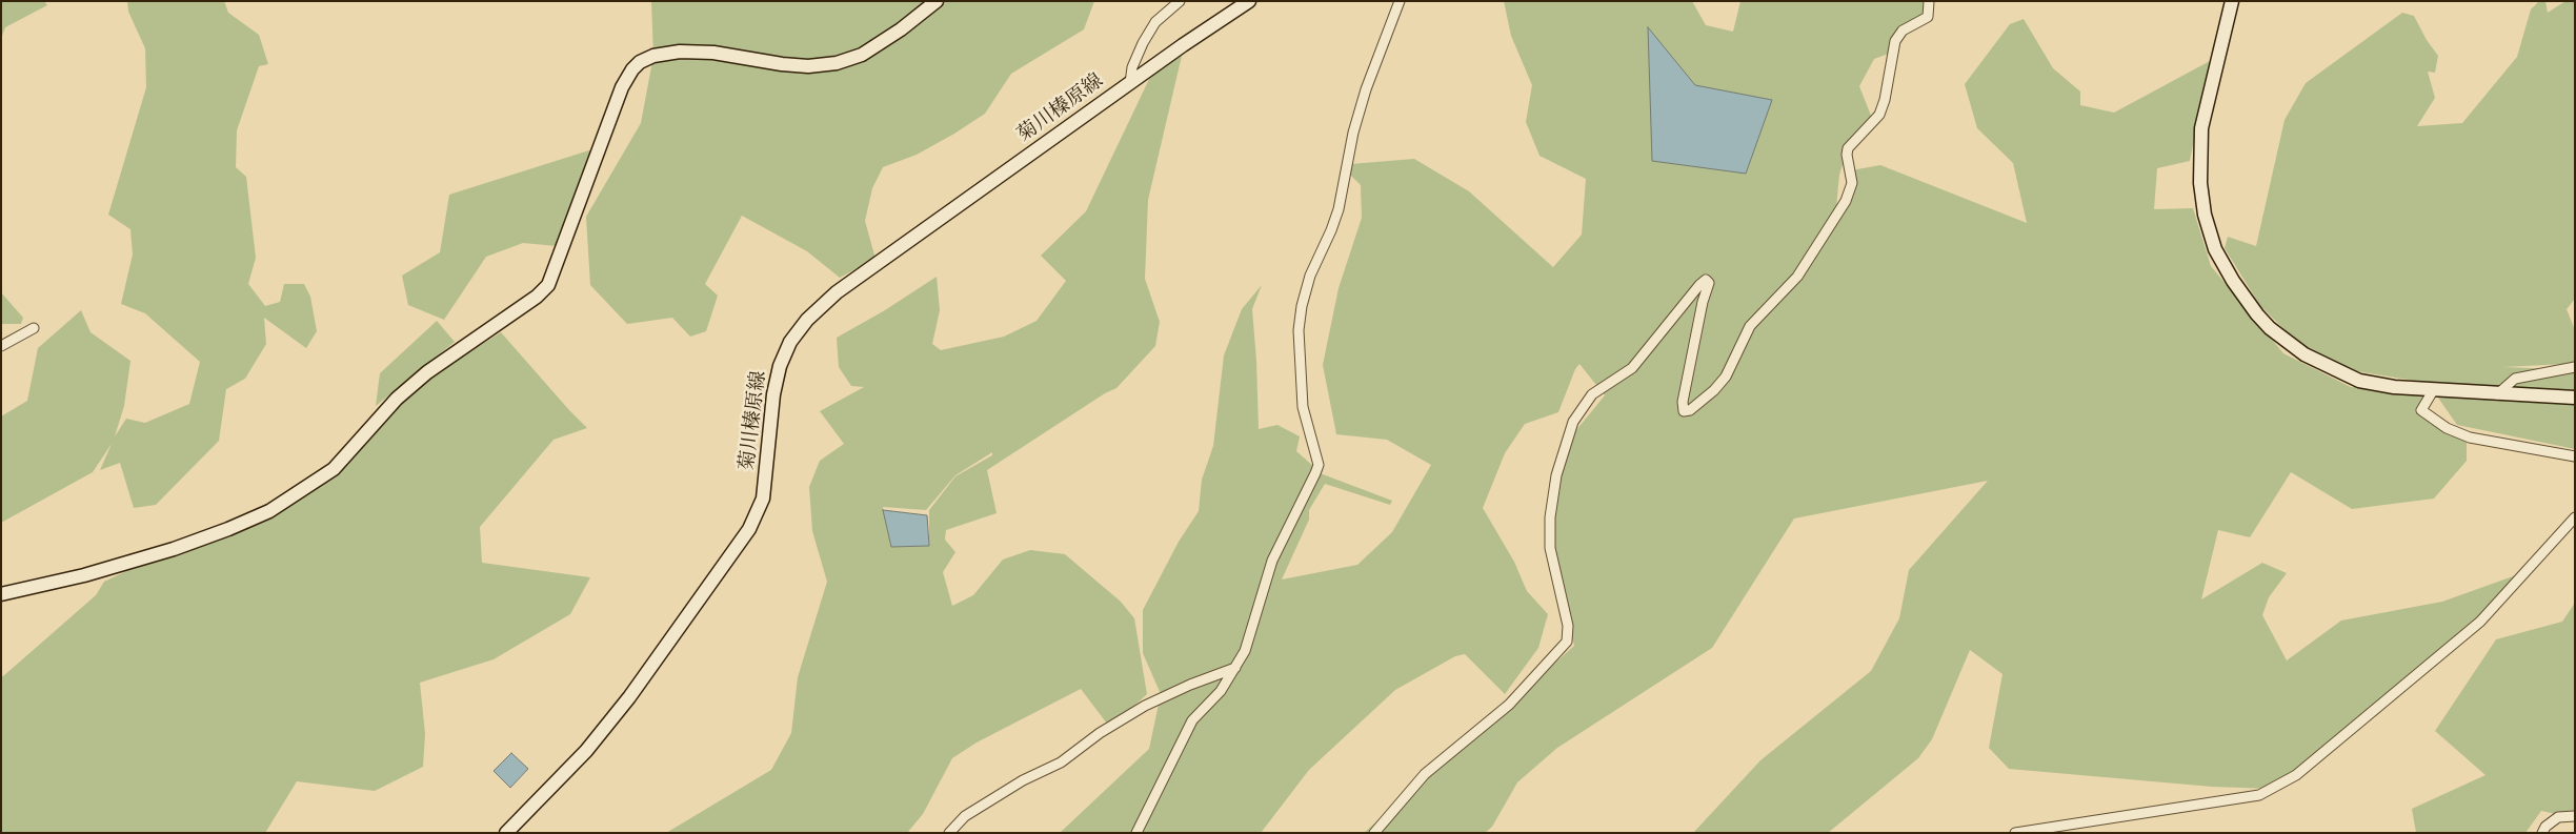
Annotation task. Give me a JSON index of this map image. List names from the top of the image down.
{
  "streets": {
    "street": ["菊川榛原線"]
  }
}
